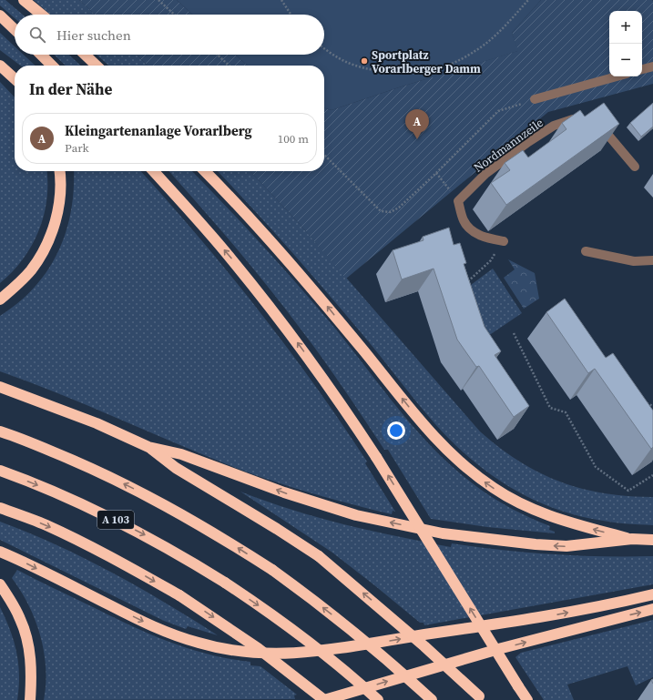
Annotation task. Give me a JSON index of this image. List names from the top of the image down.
{
  "streets": {
    "highway": ["A 103"],
    "street": ["Nordmannzeile"]
  },
  "places": ["Sportplatz Vorarlberger Damm"],
  "page": {
    "map_buttons": ["+", "−"],
    "search": "Hier suchen",
    "heading": "In der Nähe",
    "pins": "A",
    "list": [
      {
        "mark": "A",
        "name": "Kleingartenanlage Vorarlberg",
        "note": "Park",
        "value": "100 m"
      }
    ]
  }
}
